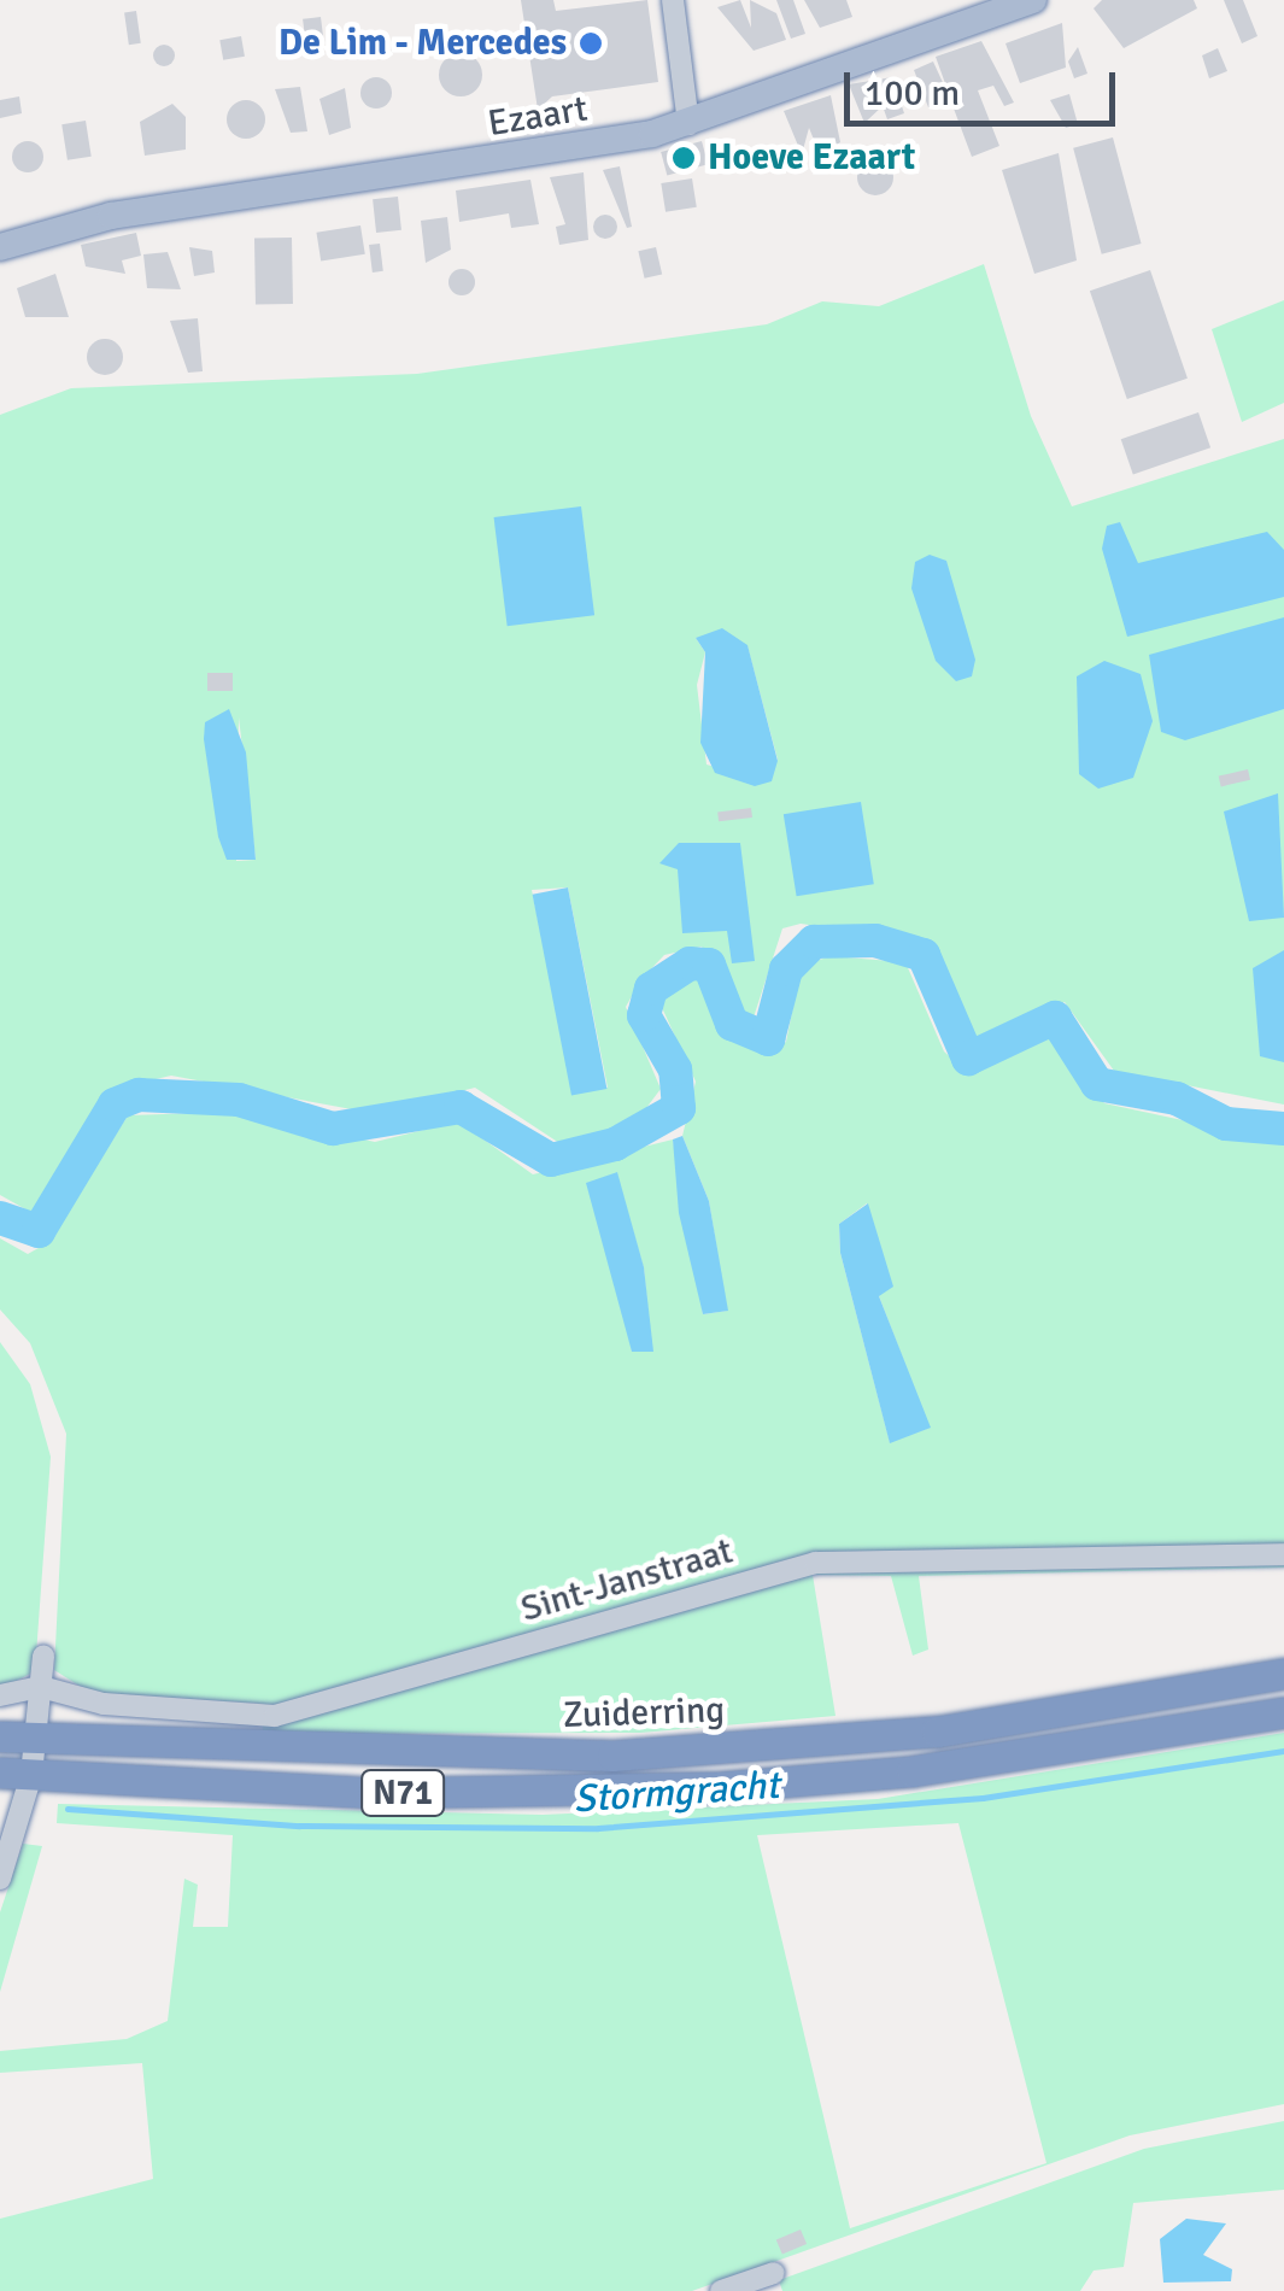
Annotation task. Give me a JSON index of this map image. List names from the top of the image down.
{
  "streets": {
    "highway": ["Zuiderring", "N71"],
    "main road": ["Ezaart"],
    "street": ["Sint-Janstraat"]
  },
  "water": ["Stormgracht"],
  "places": ["De Lim - Mercedes", "Hoeve Ezaart"],
  "scale_bar": "100 m"
}
